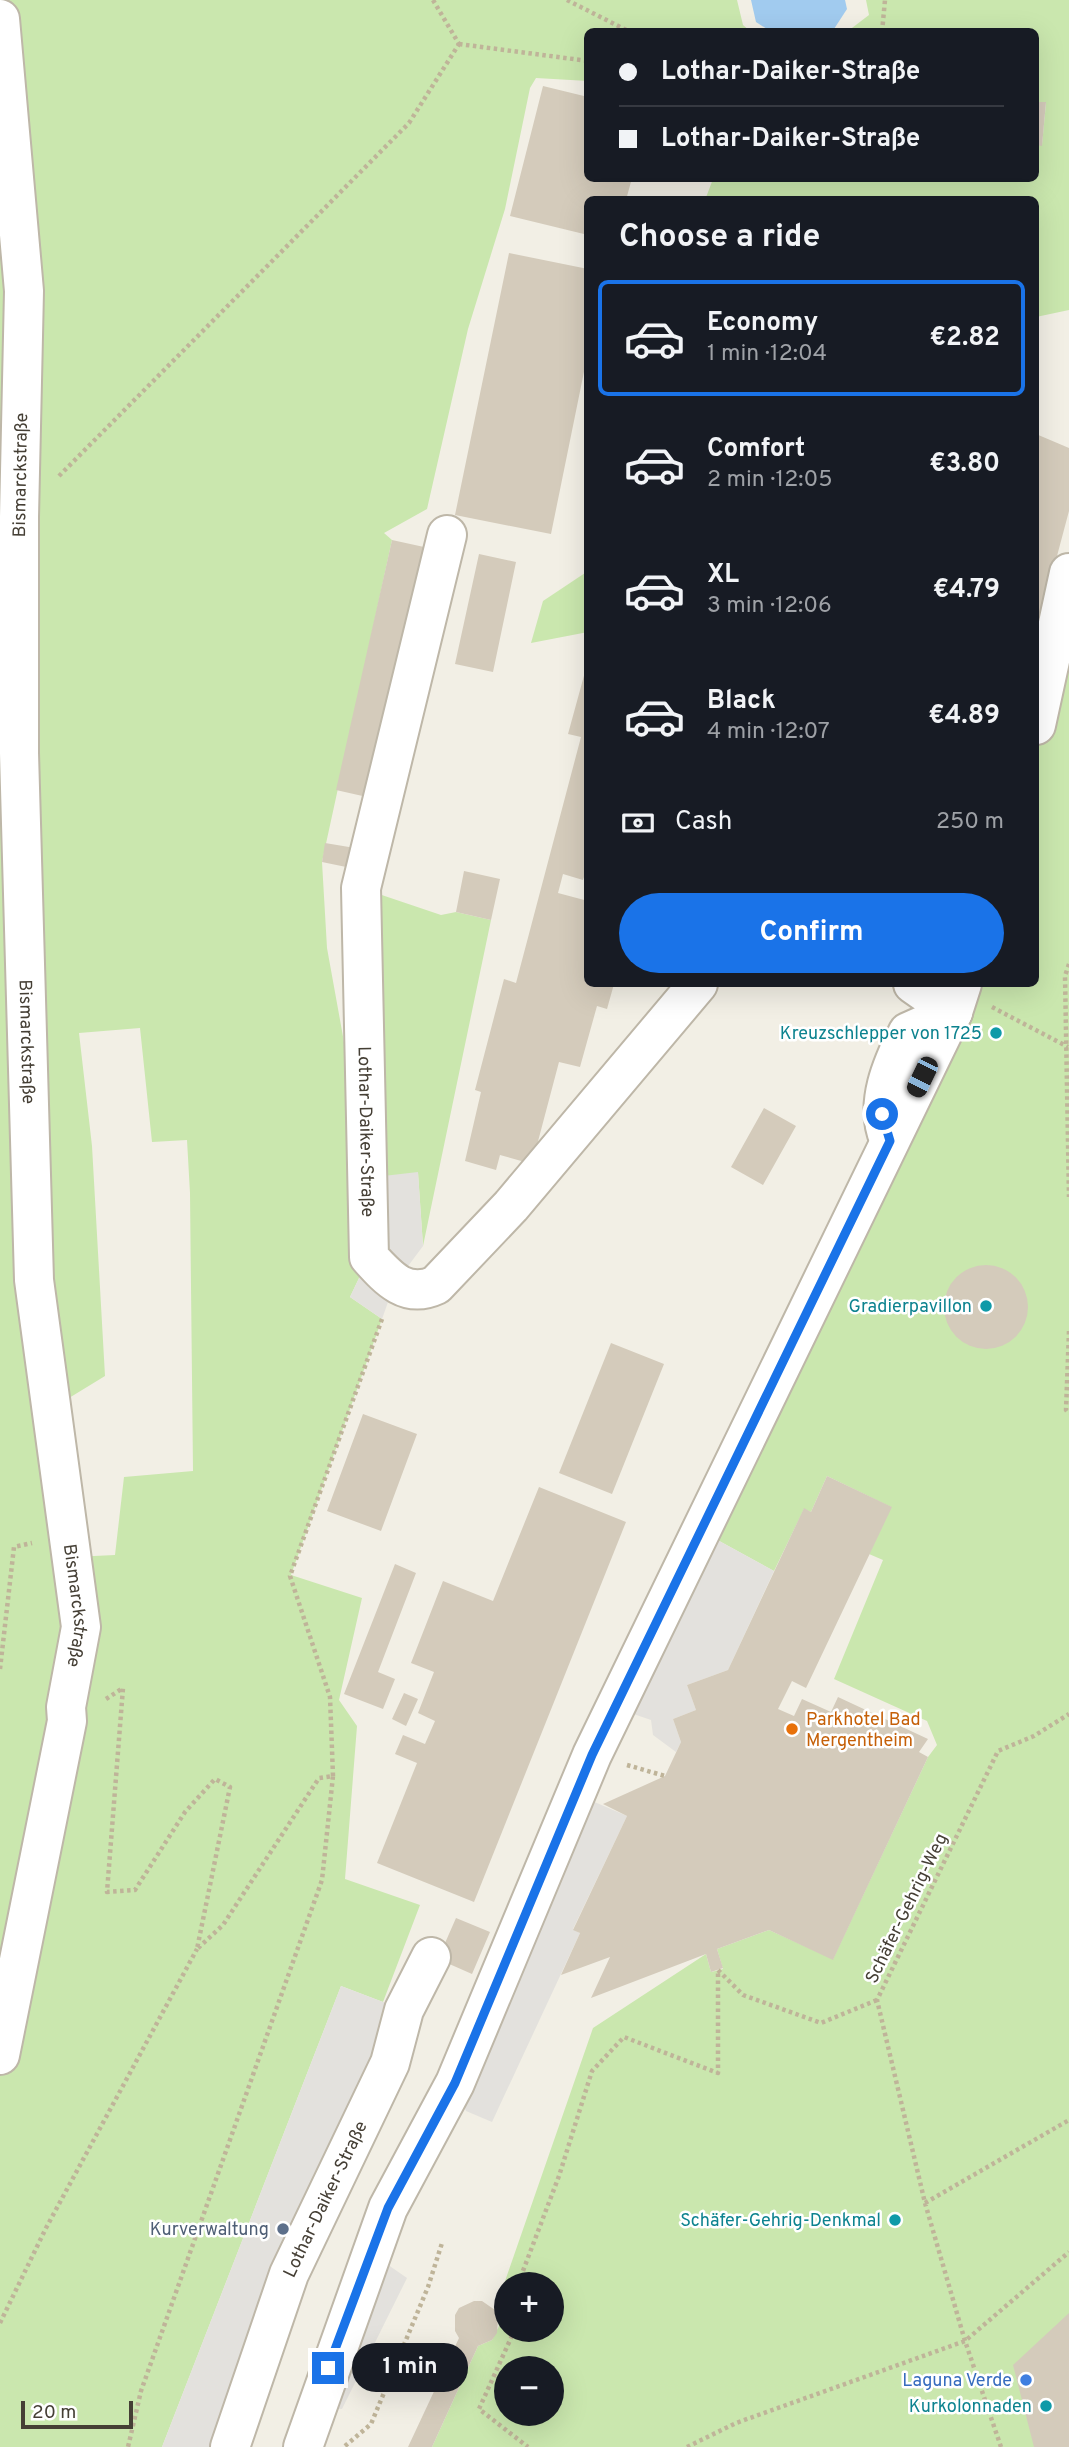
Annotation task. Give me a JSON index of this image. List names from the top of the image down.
{
  "streets": {
    "street": ["Bismarckstraße", "Lothar-Daiker-Straße"],
    "path": ["Schäfer-Gehrig-Weg"]
  },
  "places": [
    "Kreuzschlepper von 1725",
    "Gradierpavillon",
    "Parkhotel Bad Mergentheim",
    "Schäfer-Gehrig-Denkmal",
    "Kurverwaltung",
    "Laguna Verde",
    "Kurkolonnaden"
  ],
  "scale_bar": "20 m",
  "page": {
    "banner": ["Lothar-Daiker-Straße", "Lothar-Daiker-Straße"],
    "heading": "Choose a ride",
    "list": [
      {
        "name": "Economy",
        "note": "1 min · 12:04",
        "value": "€2.82"
      },
      {
        "name": "Comfort",
        "note": "2 min · 12:05",
        "value": "€3.80"
      },
      {
        "name": "XL",
        "note": "3 min · 12:06",
        "value": "€4.79"
      },
      {
        "name": "Black",
        "note": "4 min · 12:07",
        "value": "€4.89"
      }
    ],
    "pay": ["Cash", "250 m"],
    "buttons": "Confirm",
    "map_buttons": ["+", "−"],
    "bubble": "1 min",
    "scale": "20 m"
  }
}
